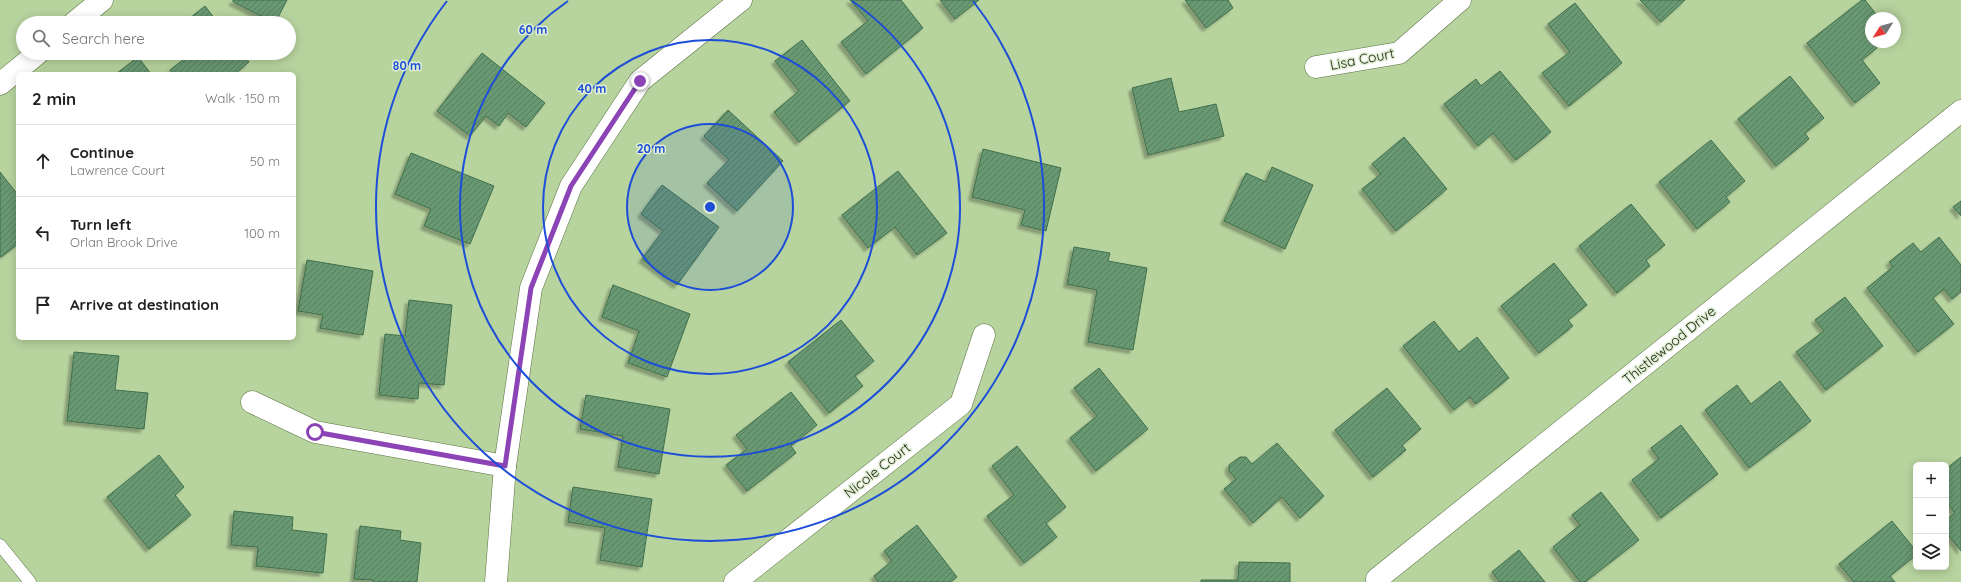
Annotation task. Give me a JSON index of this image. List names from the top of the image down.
{
  "streets": {
    "street": ["Lisa Court", "Thistlewood Drive", "Nicole Court"]
  },
  "north": "bottom left",
  "page": {
    "search": "Search here",
    "heading": ["2 min", "Walk · 150 m"],
    "list": [
      ["Continue", "Lawrence Court", "50 m"],
      ["Turn left", "Orlan Brook Drive", "100 m"],
      "Arrive at destination"
    ],
    "map_buttons": ["+", "−"]
  },
  "rings": [
    "60 m",
    "80 m",
    "40 m",
    "20 m"
  ]
}
